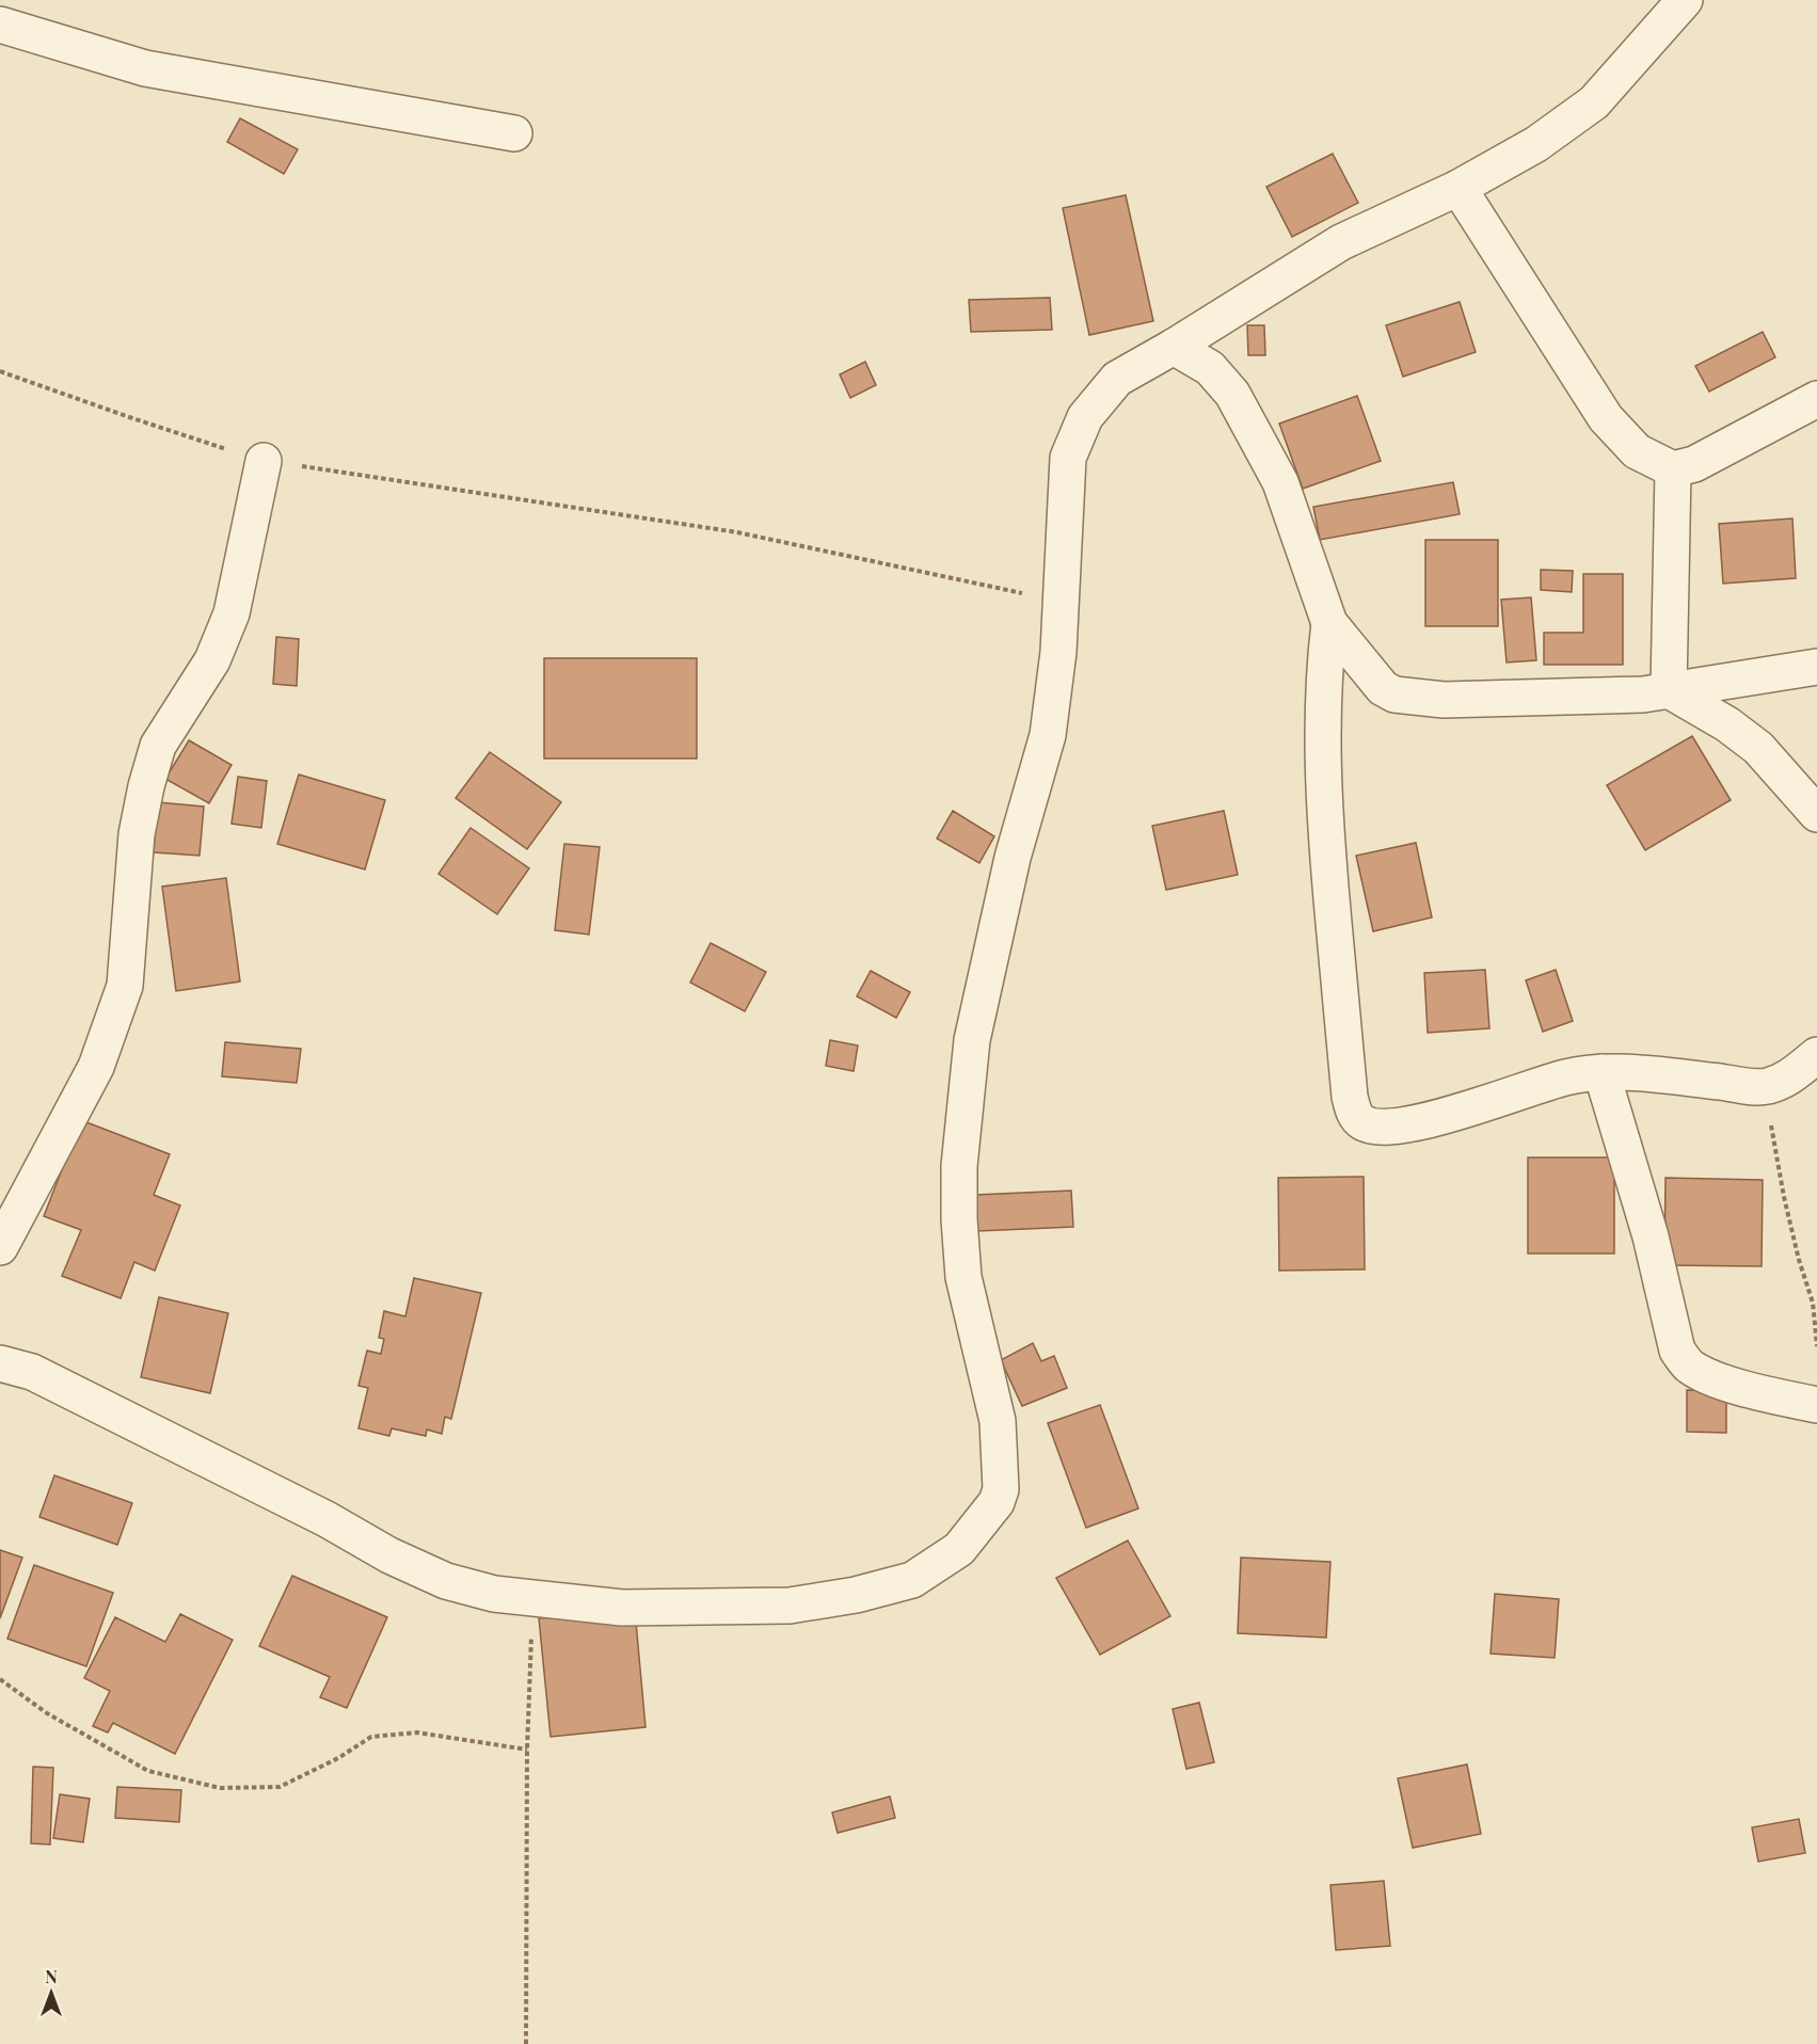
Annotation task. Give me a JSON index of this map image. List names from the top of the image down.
{
  "north": "top"
}
